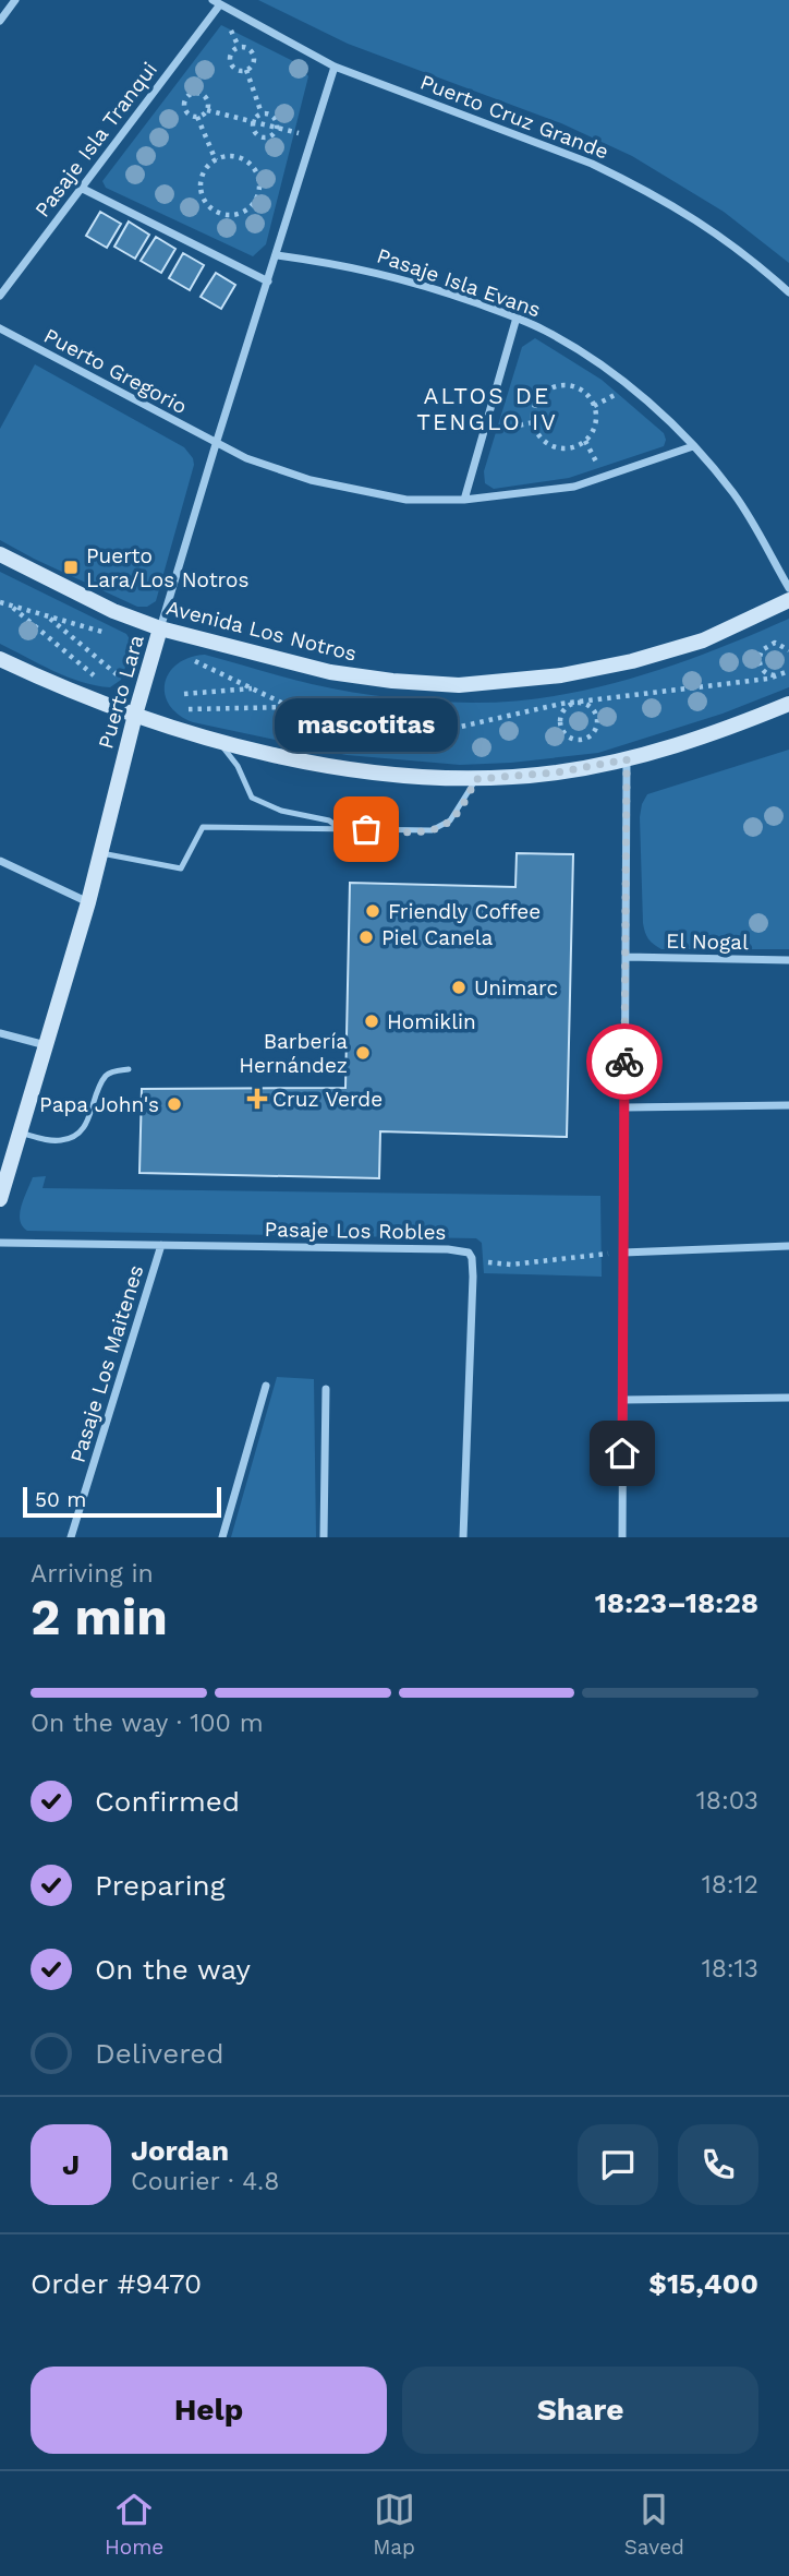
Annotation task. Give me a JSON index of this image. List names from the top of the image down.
{
  "streets": {
    "main road": ["Avenida Los Notros", "Puerto Lara"],
    "street": [
      "Puerto Cruz Grande",
      "Pasaje Isla Tranqui",
      "Pasaje Isla Evans",
      "Puerto Gregorio",
      "El Nogal",
      "Pasaje Los Robles",
      "Pasaje Los Maitenes"
    ]
  },
  "crossings": [
    ["Puerto Cruz Grande", "Pasaje Isla Tranqui"],
    ["Puerto Cruz Grande", "Puerto Lara"],
    ["Pasaje Isla Evans", "Puerto Gregorio"],
    ["Pasaje Isla Evans", "Puerto Lara"],
    ["Puerto Gregorio", "Puerto Lara"],
    ["Avenida Los Notros", "Puerto Lara"],
    ["Pasaje Los Robles", "Pasaje Los Maitenes"]
  ],
  "districts": ["ALTOS DE TENGLO IV"],
  "places": {
    "transit": ["Puerto Lara/Los Notros"],
    "other": [
      "mascotitas",
      "Friendly Coffee",
      "Piel Canela",
      "Unimarc",
      "Homiklin",
      "Barbería Hernández",
      "Papa John's"
    ],
    "health": ["Cruz Verde"]
  },
  "scale_bar": "50 m",
  "page": {
    "bubble": "mascotitas",
    "scale": "50 m",
    "heading": ["2 min", "Arriving in", "18:23–18:28"],
    "panel": [
      "Jordan",
      "Courier · 4.8",
      "Order #9470",
      "$15,400"
    ],
    "bar": "On the way · 100 m",
    "list": [
      ["Confirmed", "18:03"],
      ["Preparing", "18:12"],
      ["On the way", "18:13"],
      "Delivered"
    ],
    "round": "J",
    "buttons": ["Help", "Share"],
    "tabs": ["Home", "Map", "Saved"]
  }
}
